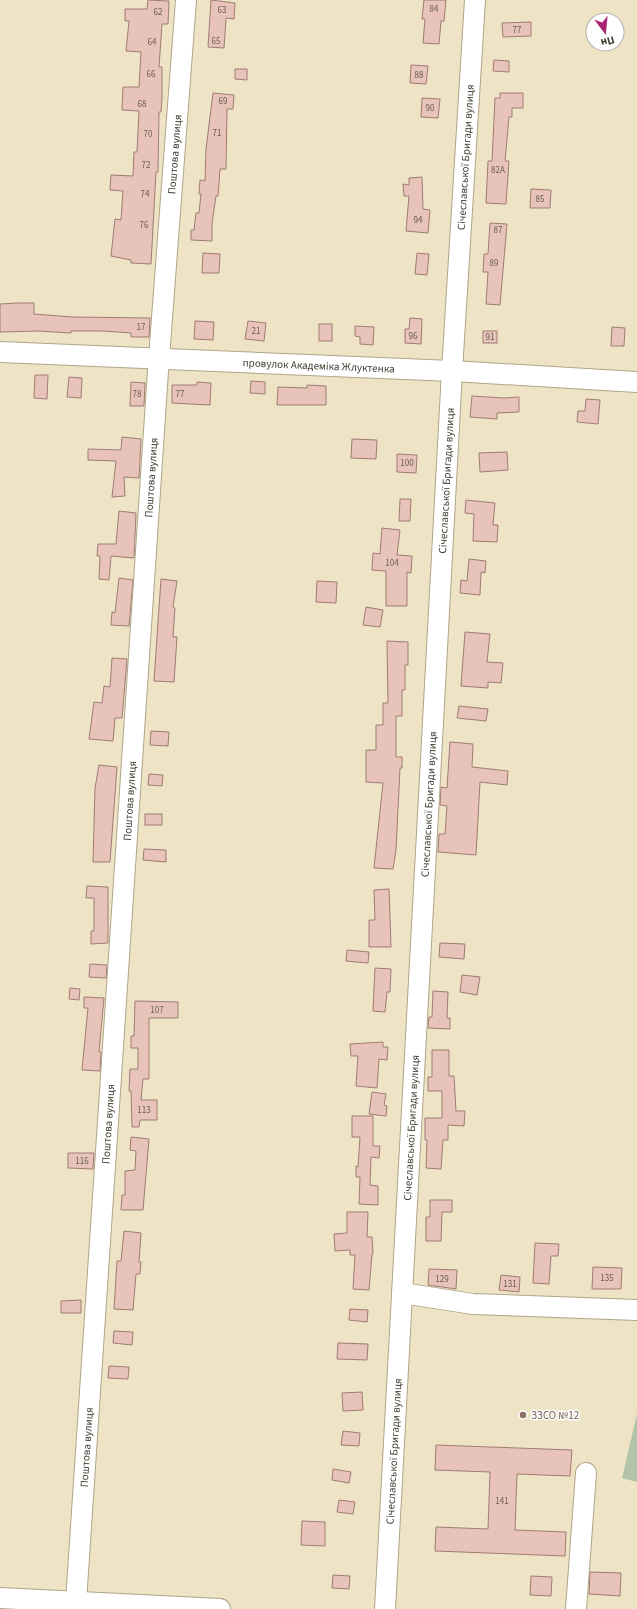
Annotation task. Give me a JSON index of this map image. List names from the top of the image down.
{
  "streets": {
    "street": ["Поштова вулиця", "Січеславської Бригади вулиця", "провулок Академіка Жлуктенка"]
  },
  "crossings": [
    ["Поштова вулиця", "провулок Академіка Жлуктенка"],
    ["Січеславської Бригади вулиця", "провулок Академіка Жлуктенка"]
  ],
  "places": ["ЗЗСО №12"],
  "house_numbers": [
    "84",
    "63",
    "62",
    "77",
    "65",
    "64",
    "66",
    "88",
    "69",
    "68",
    "90",
    "71",
    "70",
    "72",
    "82А",
    "74",
    "85",
    "94",
    "76",
    "87",
    "89",
    "17",
    "21",
    "96",
    "91",
    "78",
    "77",
    "100",
    "104",
    "107",
    "113",
    "116",
    "135",
    "129",
    "131",
    "141"
  ],
  "north": "bottom"
}
